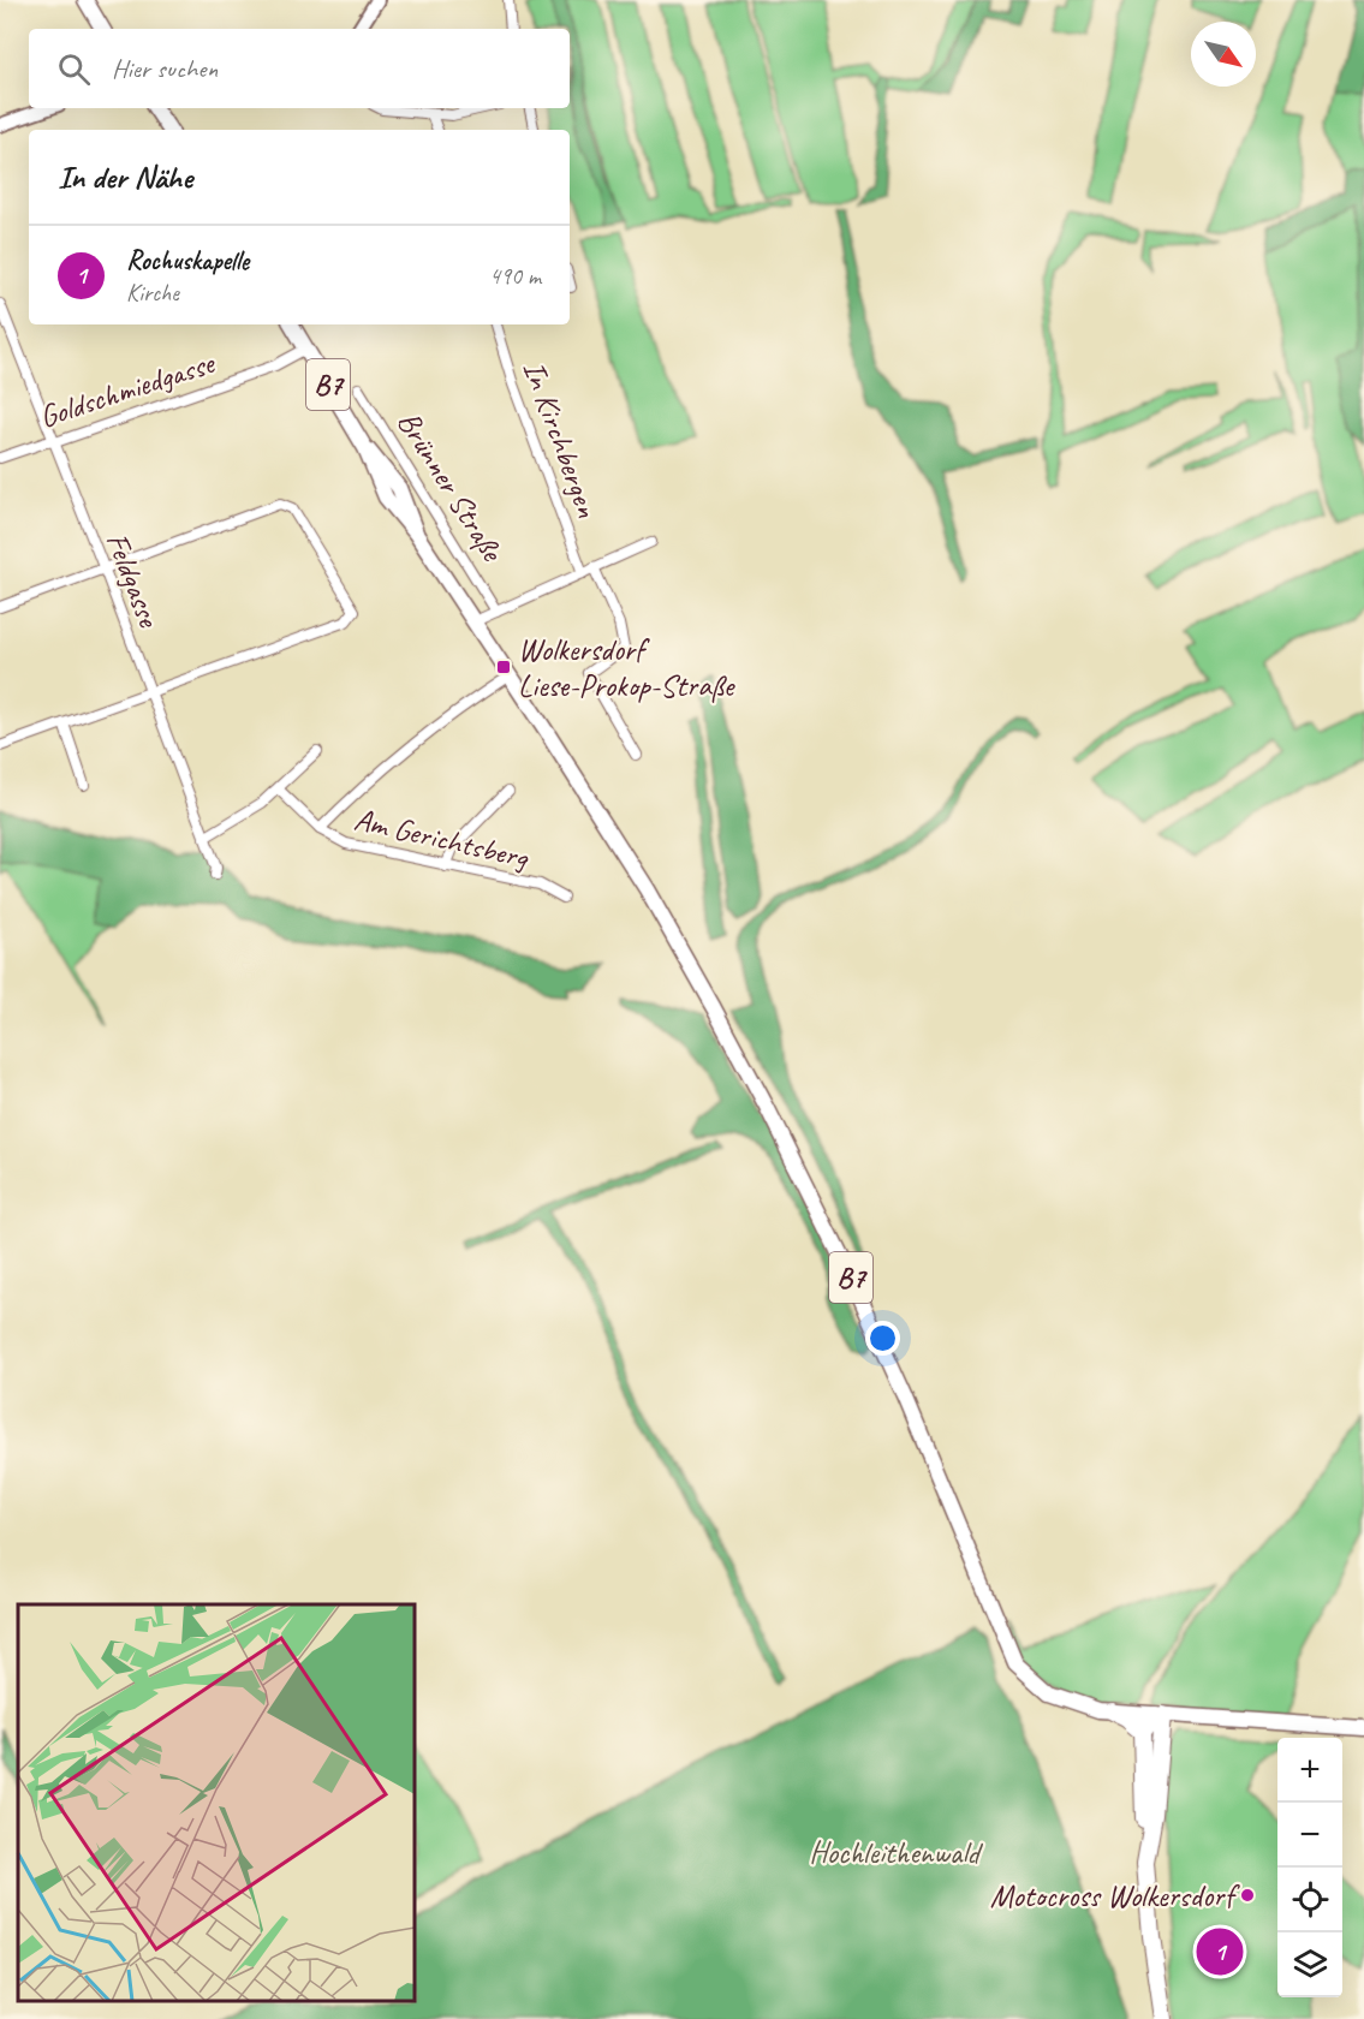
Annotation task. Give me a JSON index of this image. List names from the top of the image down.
{
  "streets": {
    "main road": ["B7", "Brünner Straße"],
    "street": [
      "Goldschmiedgasse",
      "In Kirchbergen",
      "Feldgasse",
      "Am Gerichtsberg"
    ]
  },
  "crossings": [
    ["B7", "Brünner Straße"],
    ["Goldschmiedgasse", "Brünner Straße"],
    ["Goldschmiedgasse", "Feldgasse"]
  ],
  "parks": ["Hochleithenwald"],
  "places": {
    "transit": ["Wolkersdorf Liese-Prokop-Straße"],
    "other": ["Motocross Wolkersdorf"]
  },
  "north": "bottom right",
  "page": {
    "search": "Hier suchen",
    "heading": "In der Nähe",
    "list": [
      {
        "mark": "1",
        "name": "Rochuskapelle",
        "note": "Kirche",
        "value": "490 m"
      }
    ],
    "map_buttons": ["+", "−"],
    "pins": "1"
  }
}
